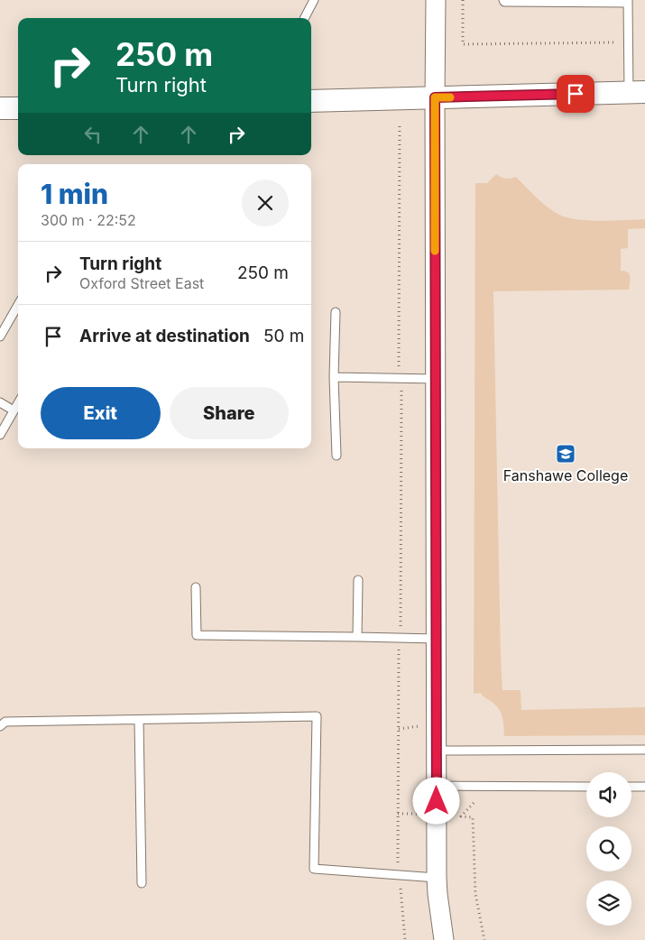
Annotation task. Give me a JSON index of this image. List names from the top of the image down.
{
  "places": {
    "school or university": ["Fanshawe College"]
  },
  "page": {
    "turn": ["250 m", "Turn right"],
    "heading": ["1 min", "300 m · 22:52"],
    "list": [
      {
        "name": "Turn right",
        "note": "Oxford Street East",
        "value": "250 m"
      },
      {
        "name": "Arrive at destination",
        "value": "50 m"
      }
    ],
    "buttons": ["Exit", "Share"]
  }
}
